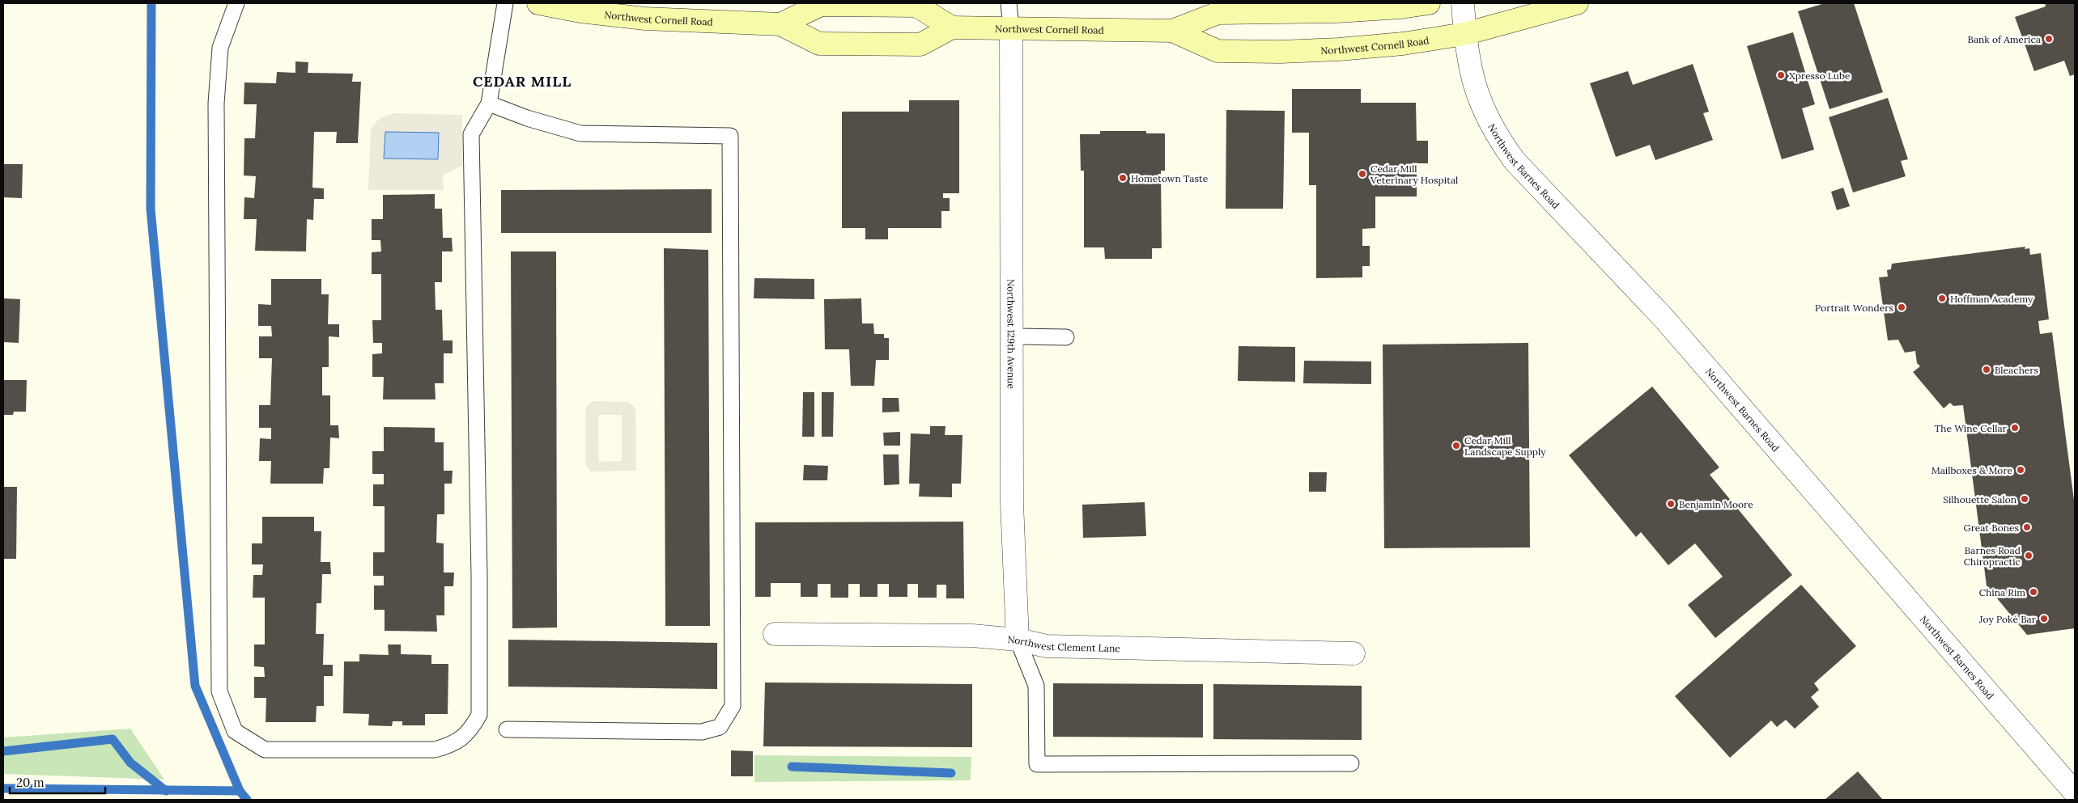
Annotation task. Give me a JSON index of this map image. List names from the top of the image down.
{
  "streets": {
    "main road": ["Northwest Cornell Road"],
    "street": ["Northwest Barnes Road", "Northwest 129th Avenue", "Northwest Clement Lane"]
  },
  "crossings": [
    ["Northwest Cornell Road", "Northwest Barnes Road"],
    ["Northwest Cornell Road", "Northwest 129th Avenue"],
    ["Northwest 129th Avenue", "Northwest Clement Lane"]
  ],
  "districts": ["CEDAR MILL"],
  "places": [
    "Bank of America",
    "Xpresso Lube",
    "Cedar Mill Veterinary Hospital",
    "Hometown Taste",
    "Hoffman Academy",
    "Portrait Wonders",
    "Bleachers",
    "The Wine Cellar",
    "Cedar Mill Landscape Supply",
    "Mailboxes & More",
    "Silhouette Salon",
    "Benjamin Moore",
    "Great Bones",
    "Barnes Road Chiropractic",
    "China Rim",
    "Joy Poké Bar"
  ],
  "scale_bar": "20 m"
}
